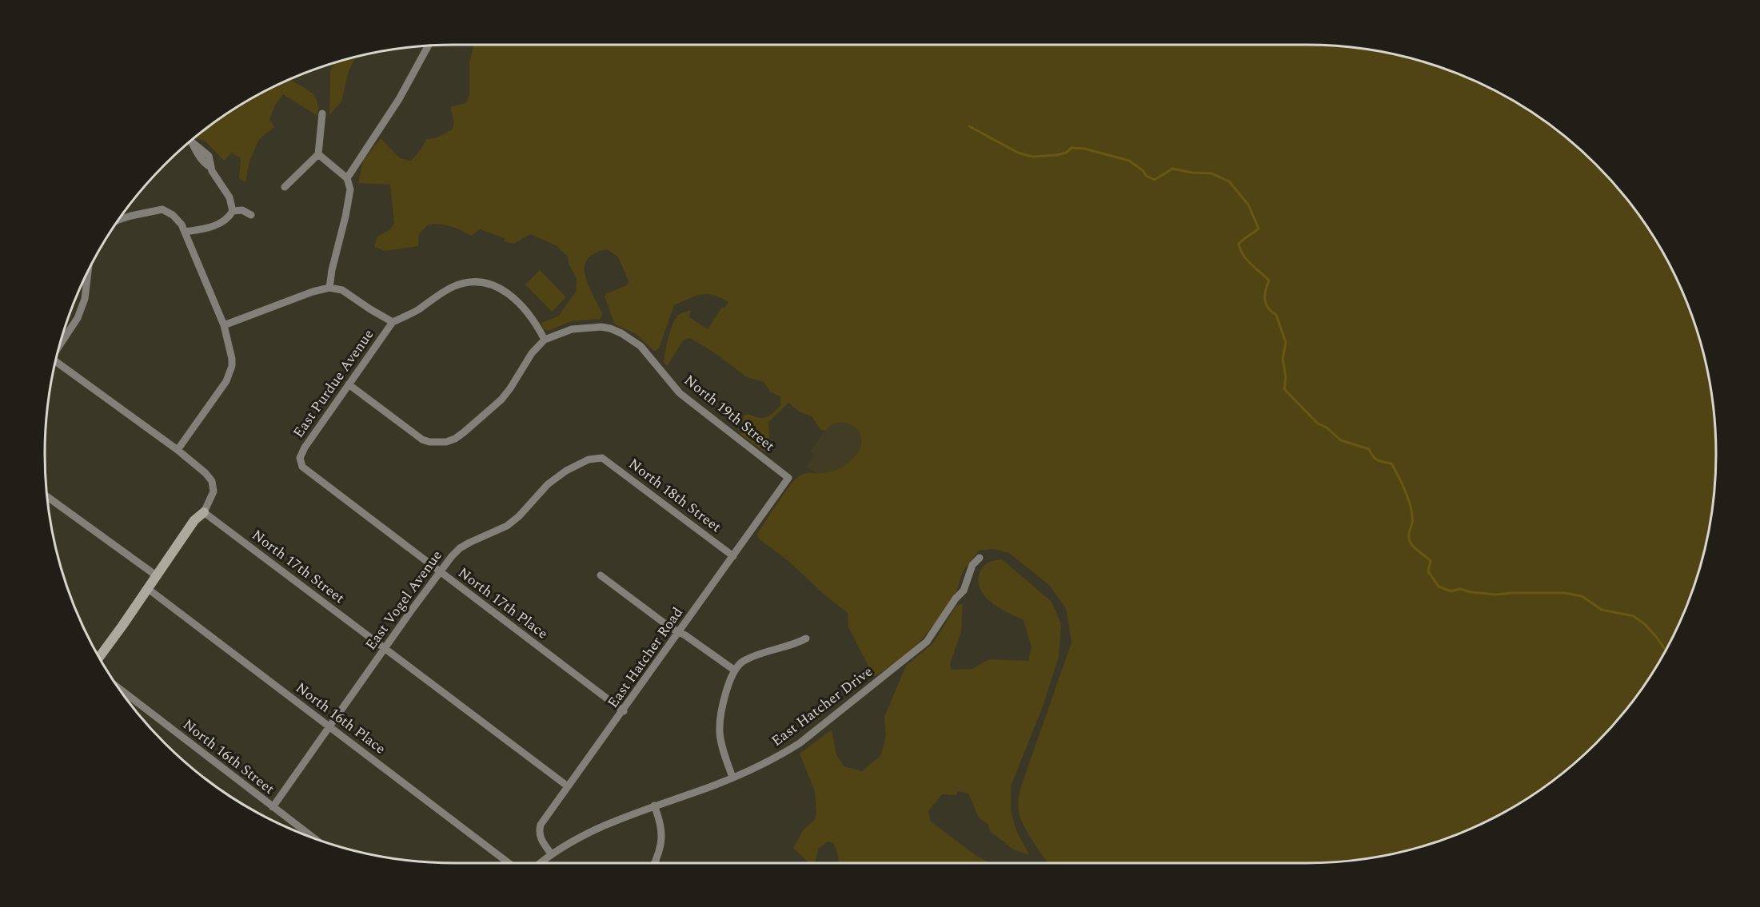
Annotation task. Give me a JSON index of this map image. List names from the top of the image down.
{
  "streets": {
    "street": [
      "East Purdue Avenue",
      "North 19th Street",
      "North 18th Street",
      "North 17th Street",
      "East Vogel Avenue",
      "North 17th Place",
      "East Hatcher Road",
      "East Hatcher Drive",
      "North 16th Place",
      "North 16th Street"
    ]
  },
  "crossings": [
    ["East Purdue Avenue", "North 19th Street"],
    ["East Purdue Avenue", "North 17th Place"],
    ["North 19th Street", "East Hatcher Road"],
    ["North 18th Street", "East Vogel Avenue"],
    ["North 18th Street", "East Hatcher Road"],
    ["North 17th Street", "East Vogel Avenue"],
    ["North 17th Street", "East Hatcher Road"],
    ["East Vogel Avenue", "North 17th Place"],
    ["East Vogel Avenue", "North 16th Place"],
    ["East Vogel Avenue", "North 16th Street"],
    ["North 17th Place", "East Hatcher Road"],
    ["East Hatcher Road", "East Hatcher Drive"]
  ]
}
